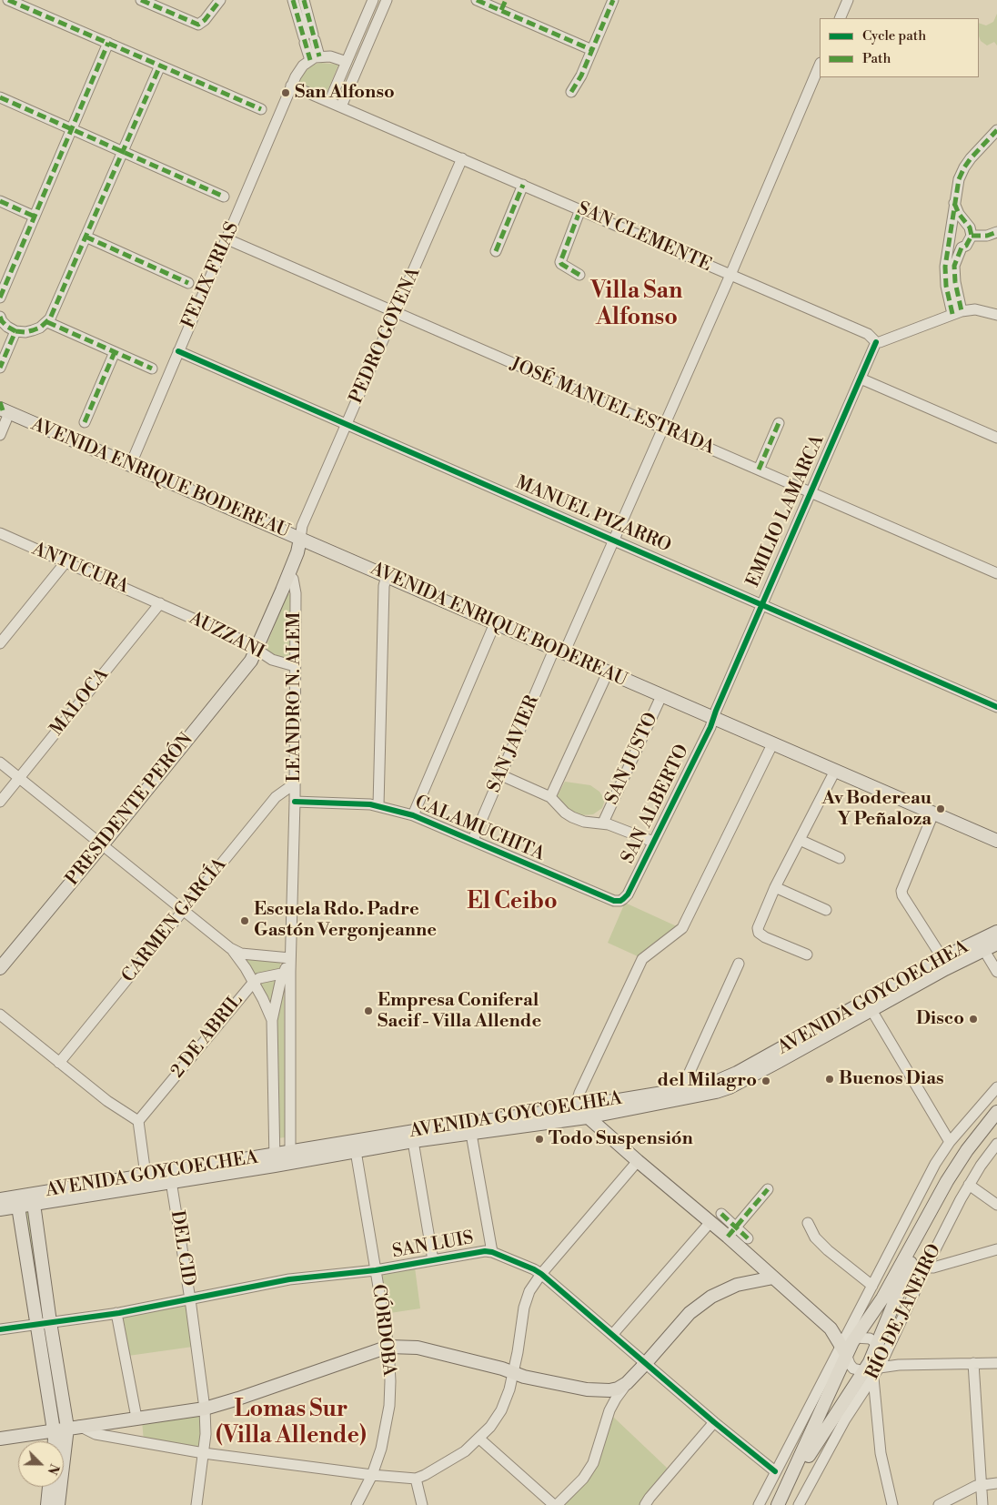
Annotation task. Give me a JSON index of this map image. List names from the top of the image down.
{
  "streets": {
    "main road": ["AVENIDA ENRIQUE BODEREAU", "PRESIDENTE PERÓN", "AVENIDA GOYCOECHEA"],
    "street": [
      "SAN CLEMENTE",
      "FELIX FRIAS",
      "PEDRO GOYENA",
      "JOSÉ MANUEL ESTRADA",
      "EMILIO LAMARCA",
      "MANUEL PIZARRO",
      "ANTUCURA",
      "AUZZANI",
      "LEANDRO N. ALEM",
      "MALOCA",
      "SAN JAVIER",
      "SAN JUSTO",
      "SAN ALBERTO",
      "CALAMUCHITA",
      "CARMEN GARCÍA",
      "2 DE ABRIL",
      "SAN LUIS",
      "DEL CID",
      "RÍO DE JANEIRO",
      "CÓRDOBA"
    ]
  },
  "crossings": [
    ["SAN CLEMENTE", "FELIX FRIAS"],
    ["SAN CLEMENTE", "PEDRO GOYENA"],
    ["SAN CLEMENTE", "EMILIO LAMARCA"],
    ["SAN CLEMENTE", "SAN JAVIER"],
    ["FELIX FRIAS", "JOSÉ MANUEL ESTRADA"],
    ["FELIX FRIAS", "AVENIDA ENRIQUE BODEREAU"],
    ["FELIX FRIAS", "MANUEL PIZARRO"],
    ["PEDRO GOYENA", "JOSÉ MANUEL ESTRADA"],
    ["PEDRO GOYENA", "AVENIDA ENRIQUE BODEREAU"],
    ["PEDRO GOYENA", "MANUEL PIZARRO"],
    ["PEDRO GOYENA", "PRESIDENTE PERÓN"],
    ["JOSÉ MANUEL ESTRADA", "EMILIO LAMARCA"],
    ["JOSÉ MANUEL ESTRADA", "SAN JAVIER"],
    ["AVENIDA ENRIQUE BODEREAU", "EMILIO LAMARCA"],
    ["AVENIDA ENRIQUE BODEREAU", "SAN JAVIER"],
    ["AVENIDA ENRIQUE BODEREAU", "SAN JUSTO"],
    ["AVENIDA ENRIQUE BODEREAU", "SAN ALBERTO"],
    ["AVENIDA ENRIQUE BODEREAU", "PRESIDENTE PERÓN"],
    ["EMILIO LAMARCA", "MANUEL PIZARRO"],
    ["EMILIO LAMARCA", "SAN ALBERTO"],
    ["MANUEL PIZARRO", "SAN JAVIER"],
    ["ANTUCURA", "AUZZANI"],
    ["ANTUCURA", "MALOCA"],
    ["AUZZANI", "LEANDRO N. ALEM"],
    ["AUZZANI", "MALOCA"],
    ["AUZZANI", "PRESIDENTE PERÓN"],
    ["LEANDRO N. ALEM", "PRESIDENTE PERÓN"],
    ["LEANDRO N. ALEM", "CALAMUCHITA"],
    ["LEANDRO N. ALEM", "CARMEN GARCÍA"],
    ["LEANDRO N. ALEM", "AVENIDA GOYCOECHEA"],
    ["LEANDRO N. ALEM", "2 DE ABRIL"],
    ["SAN JAVIER", "CALAMUCHITA"],
    ["SAN ALBERTO", "CALAMUCHITA"],
    ["AVENIDA GOYCOECHEA", "DEL CID"],
    ["AVENIDA GOYCOECHEA", "CÓRDOBA"],
    ["SAN LUIS", "DEL CID"],
    ["SAN LUIS", "CÓRDOBA"]
  ],
  "districts": ["Villa San Alfonso", "El Ceibo", "Lomas Sur (Villa Allende)"],
  "places": [
    "San Alfonso",
    "Av Bodereau Y Peñaloza",
    "Escuela Rdo. Padre Gastón Vergonjeanne",
    "Empresa Coniferal Sacif - Villa Allende",
    "Disco",
    "Buenos Dias",
    "del Milagro",
    "Todo Suspensión"
  ],
  "legend": ["Cycle path", "Path"],
  "north": "bottom right"
}
